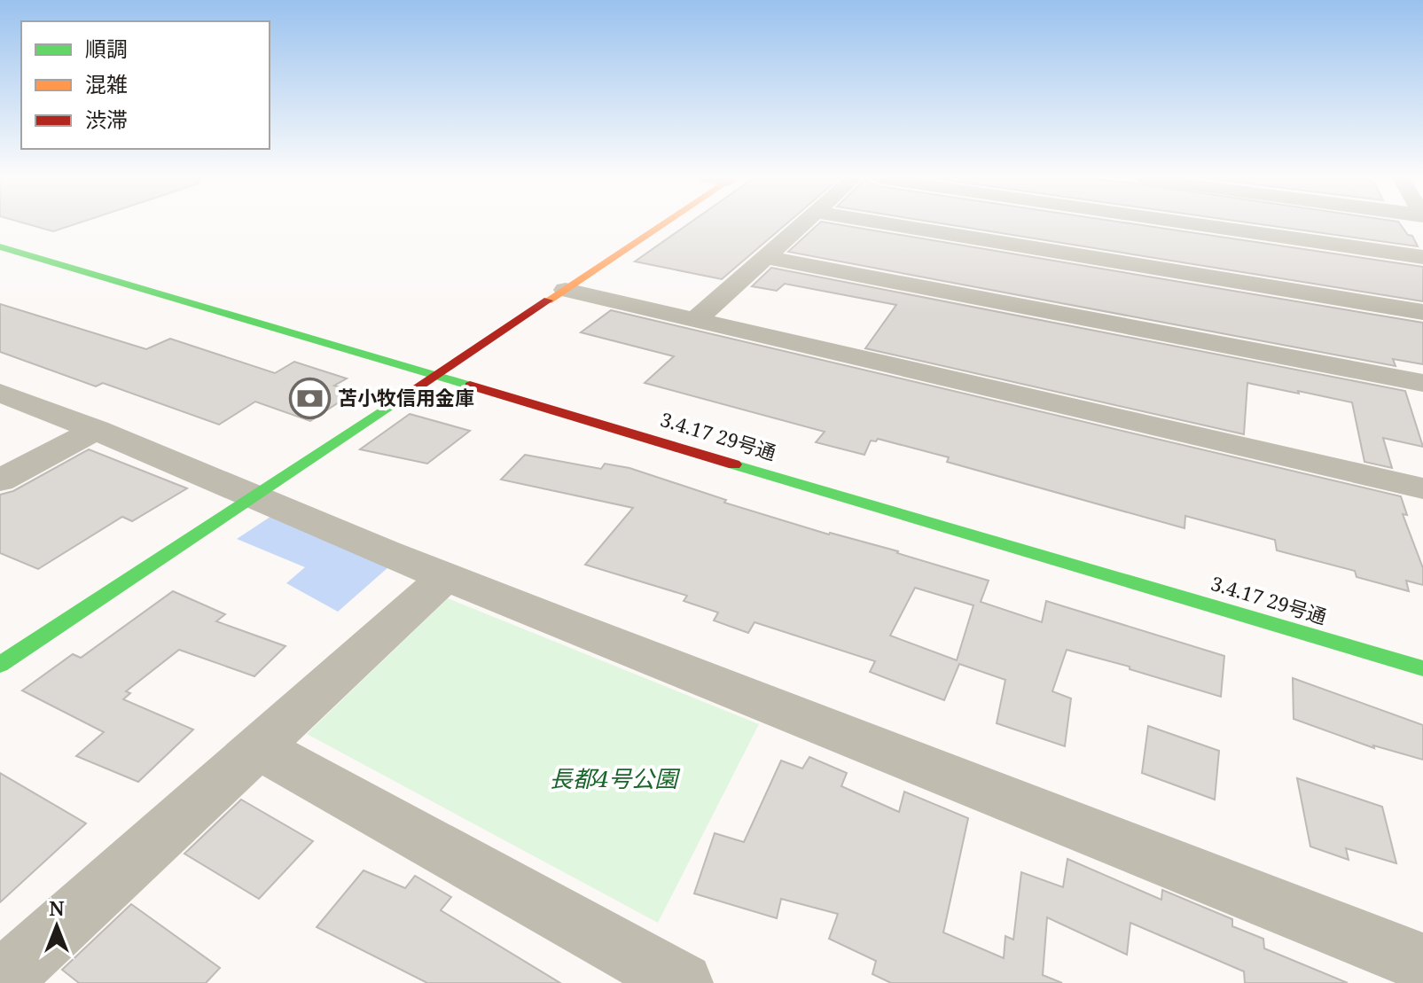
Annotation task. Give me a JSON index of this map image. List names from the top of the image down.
{
  "streets": {
    "street": ["3.4.17 29号通"]
  },
  "parks": ["長都4号公園"],
  "places": {
    "bank": ["苫小牧信用金庫"]
  },
  "legend": ["順調", "混雑", "渋滞"],
  "north": "top"
}
